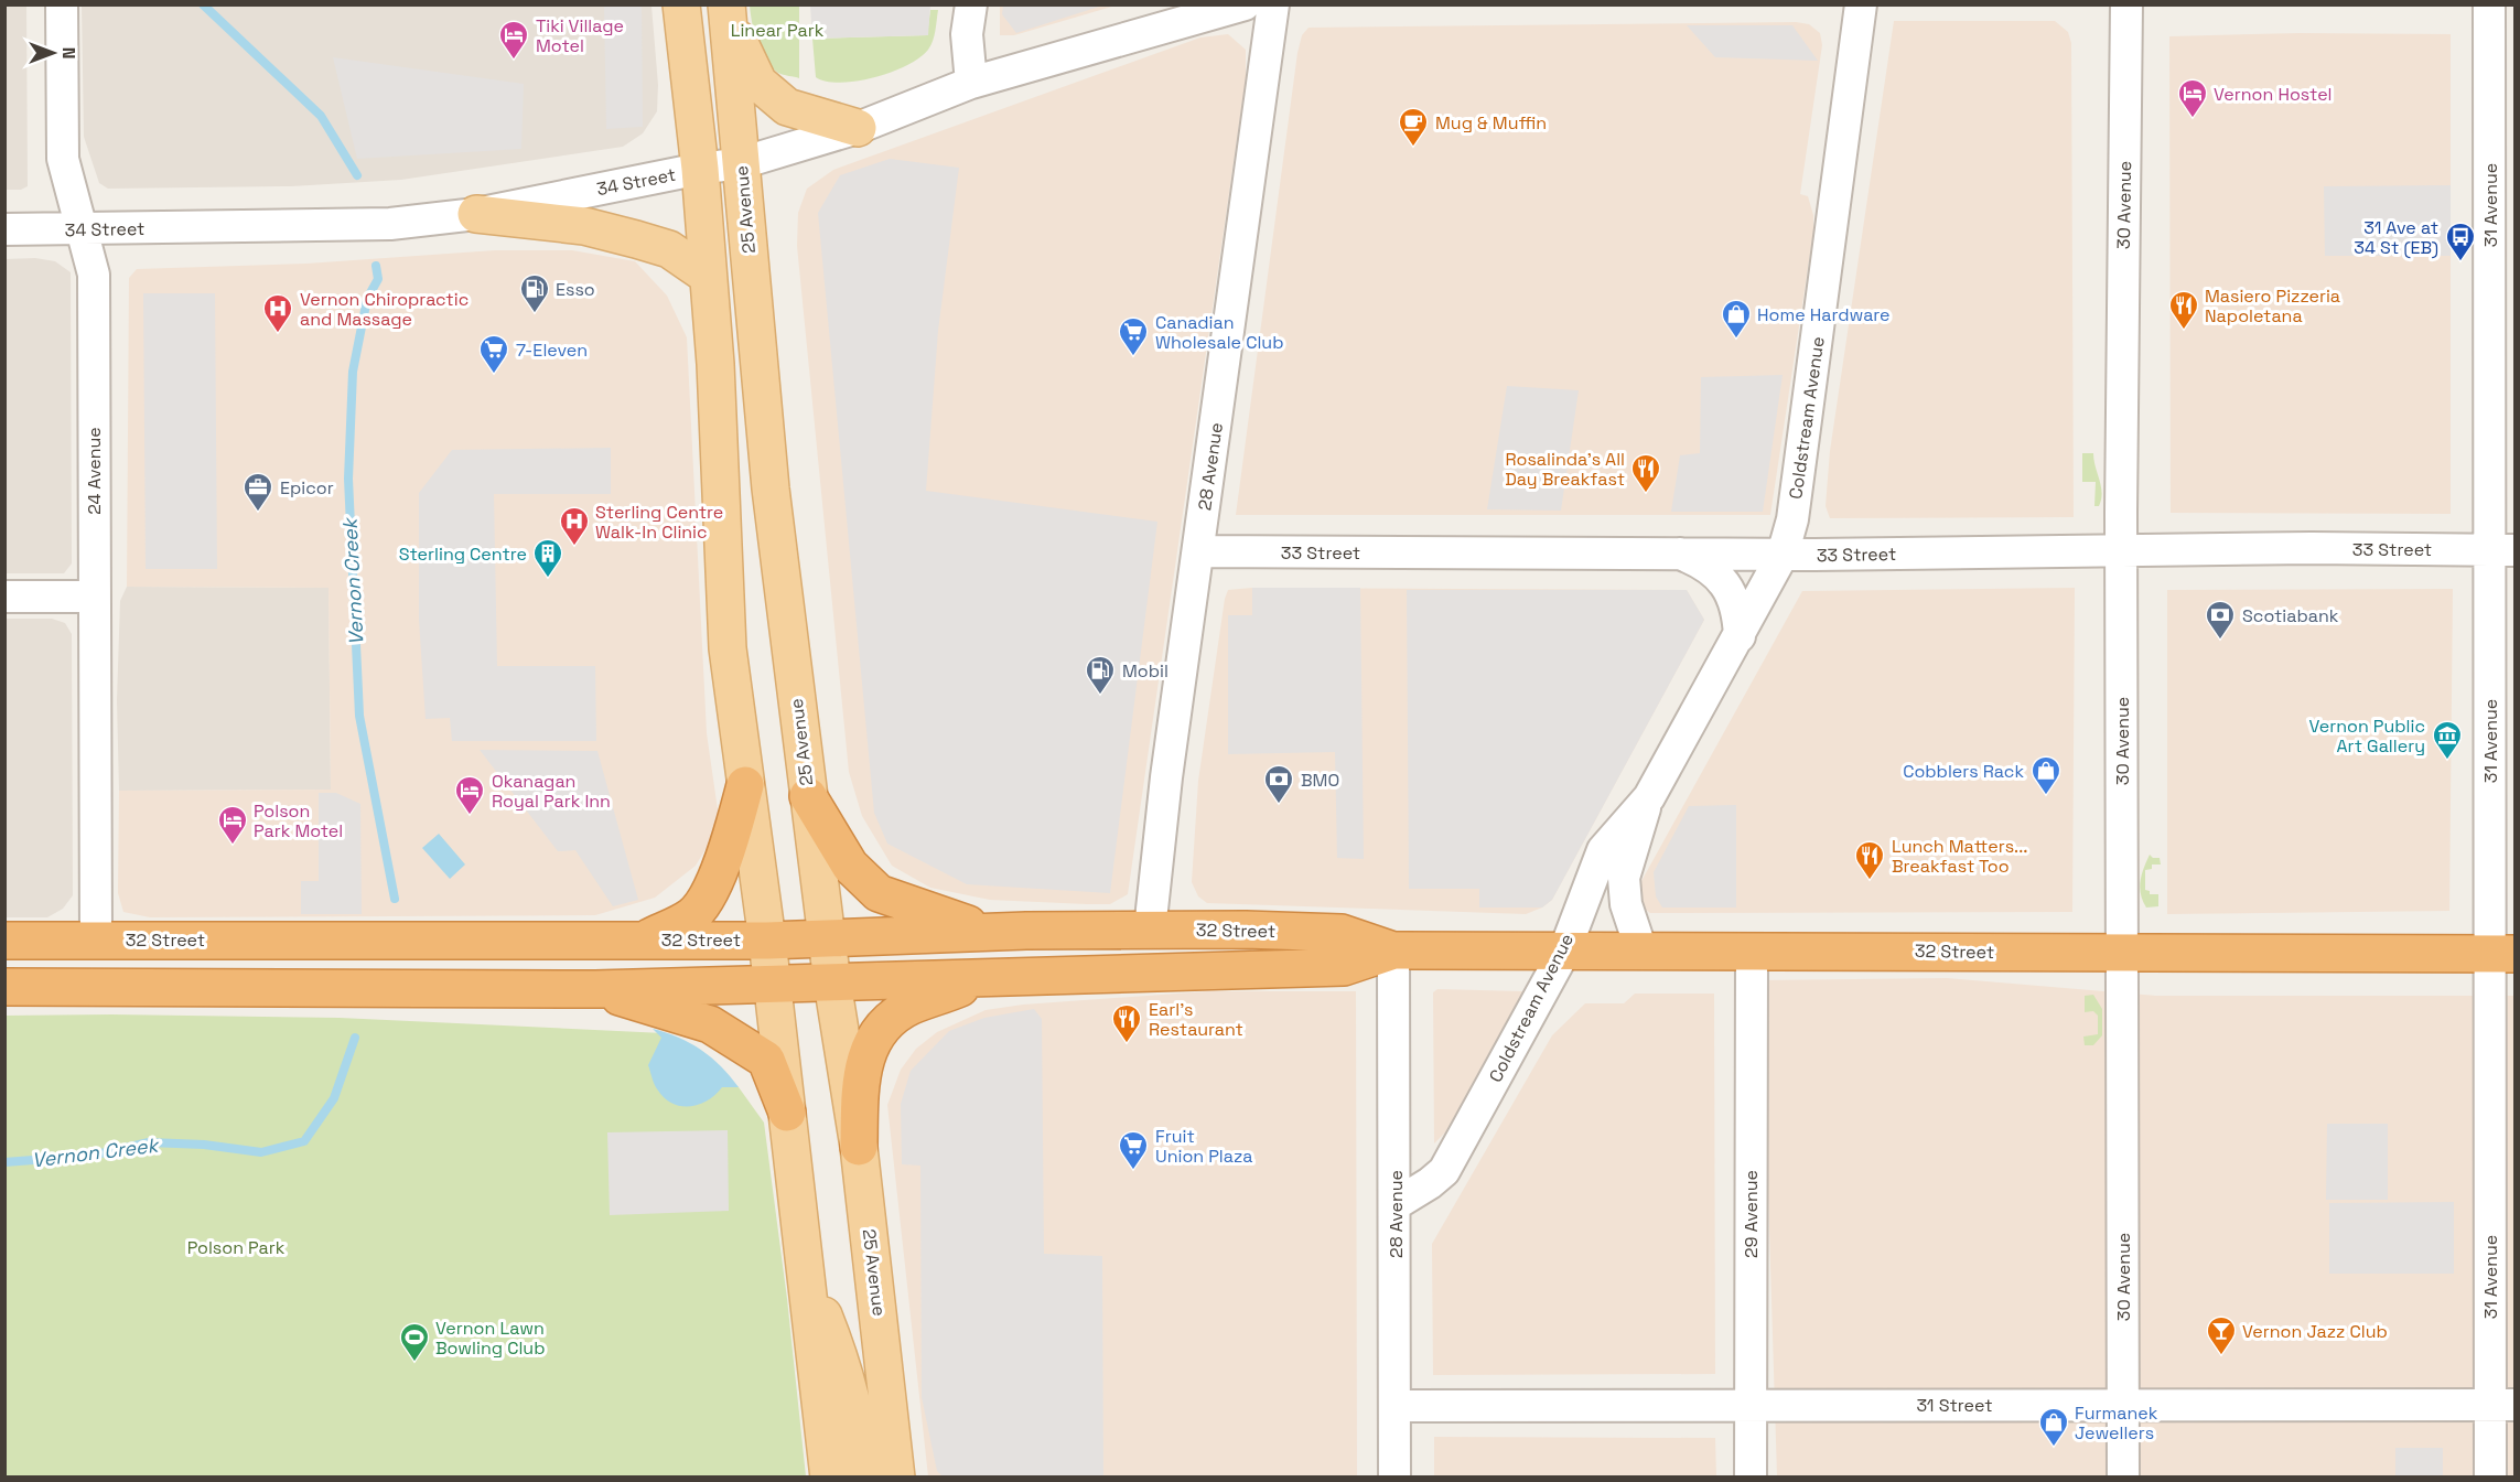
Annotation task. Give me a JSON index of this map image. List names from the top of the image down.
{
  "streets": {
    "highway": ["32 Street"],
    "main road": ["25 Avenue"],
    "street": [
      "34 Street",
      "30 Avenue",
      "31 Avenue",
      "Coldstream Avenue",
      "28 Avenue",
      "24 Avenue",
      "33 Street",
      "29 Avenue",
      "31 Street"
    ]
  },
  "crossings": [
    ["34 Street", "25 Avenue"],
    ["34 Street", "24 Avenue"],
    ["30 Avenue", "33 Street"],
    ["30 Avenue", "32 Street"],
    ["30 Avenue", "31 Street"],
    ["31 Avenue", "33 Street"],
    ["31 Avenue", "32 Street"],
    ["31 Avenue", "31 Street"],
    ["25 Avenue", "32 Street"],
    ["Coldstream Avenue", "28 Avenue"],
    ["Coldstream Avenue", "33 Street"],
    ["Coldstream Avenue", "32 Street"],
    ["28 Avenue", "33 Street"],
    ["28 Avenue", "32 Street"],
    ["28 Avenue", "31 Street"],
    ["24 Avenue", "32 Street"],
    ["32 Street", "29 Avenue"],
    ["29 Avenue", "31 Street"]
  ],
  "water": ["Vernon Creek"],
  "parks": ["Linear Park", "Polson Park"],
  "places": {
    "hotel": [
      "Tiki Village Motel",
      "Vernon Hostel",
      "Okanagan Royal Park Inn",
      "Polson Park Motel"
    ],
    "cafe": ["Mug & Muffin"],
    "bus stop": ["31 Ave at 34 St (EB)"],
    "fuel station": ["Esso", "Mobil"],
    "restaurant": [
      "Masiero Pizzeria Napoletana",
      "Rosalinda's All Day Breakfast",
      "Lunch Matters... Breakfast Too",
      "Earl's Restaurant"
    ],
    "hospital": ["Vernon Chiropractic and Massage", "Sterling Centre Walk-In Clinic"],
    "shop": ["Home Hardware", "Cobblers Rack", "Furmanek Jewellers"],
    "supermarket": ["Canadian Wholesale Club", "7-Eleven", "Fruit Union Plaza"],
    "office": ["Epicor"],
    "building": ["Sterling Centre"],
    "bank": ["Scotiabank", "BMO"],
    "museum": ["Vernon Public Art Gallery"],
    "bar": ["Vernon Jazz Club"],
    "sports": ["Vernon Lawn Bowling Club"]
  },
  "north": "right"
}
